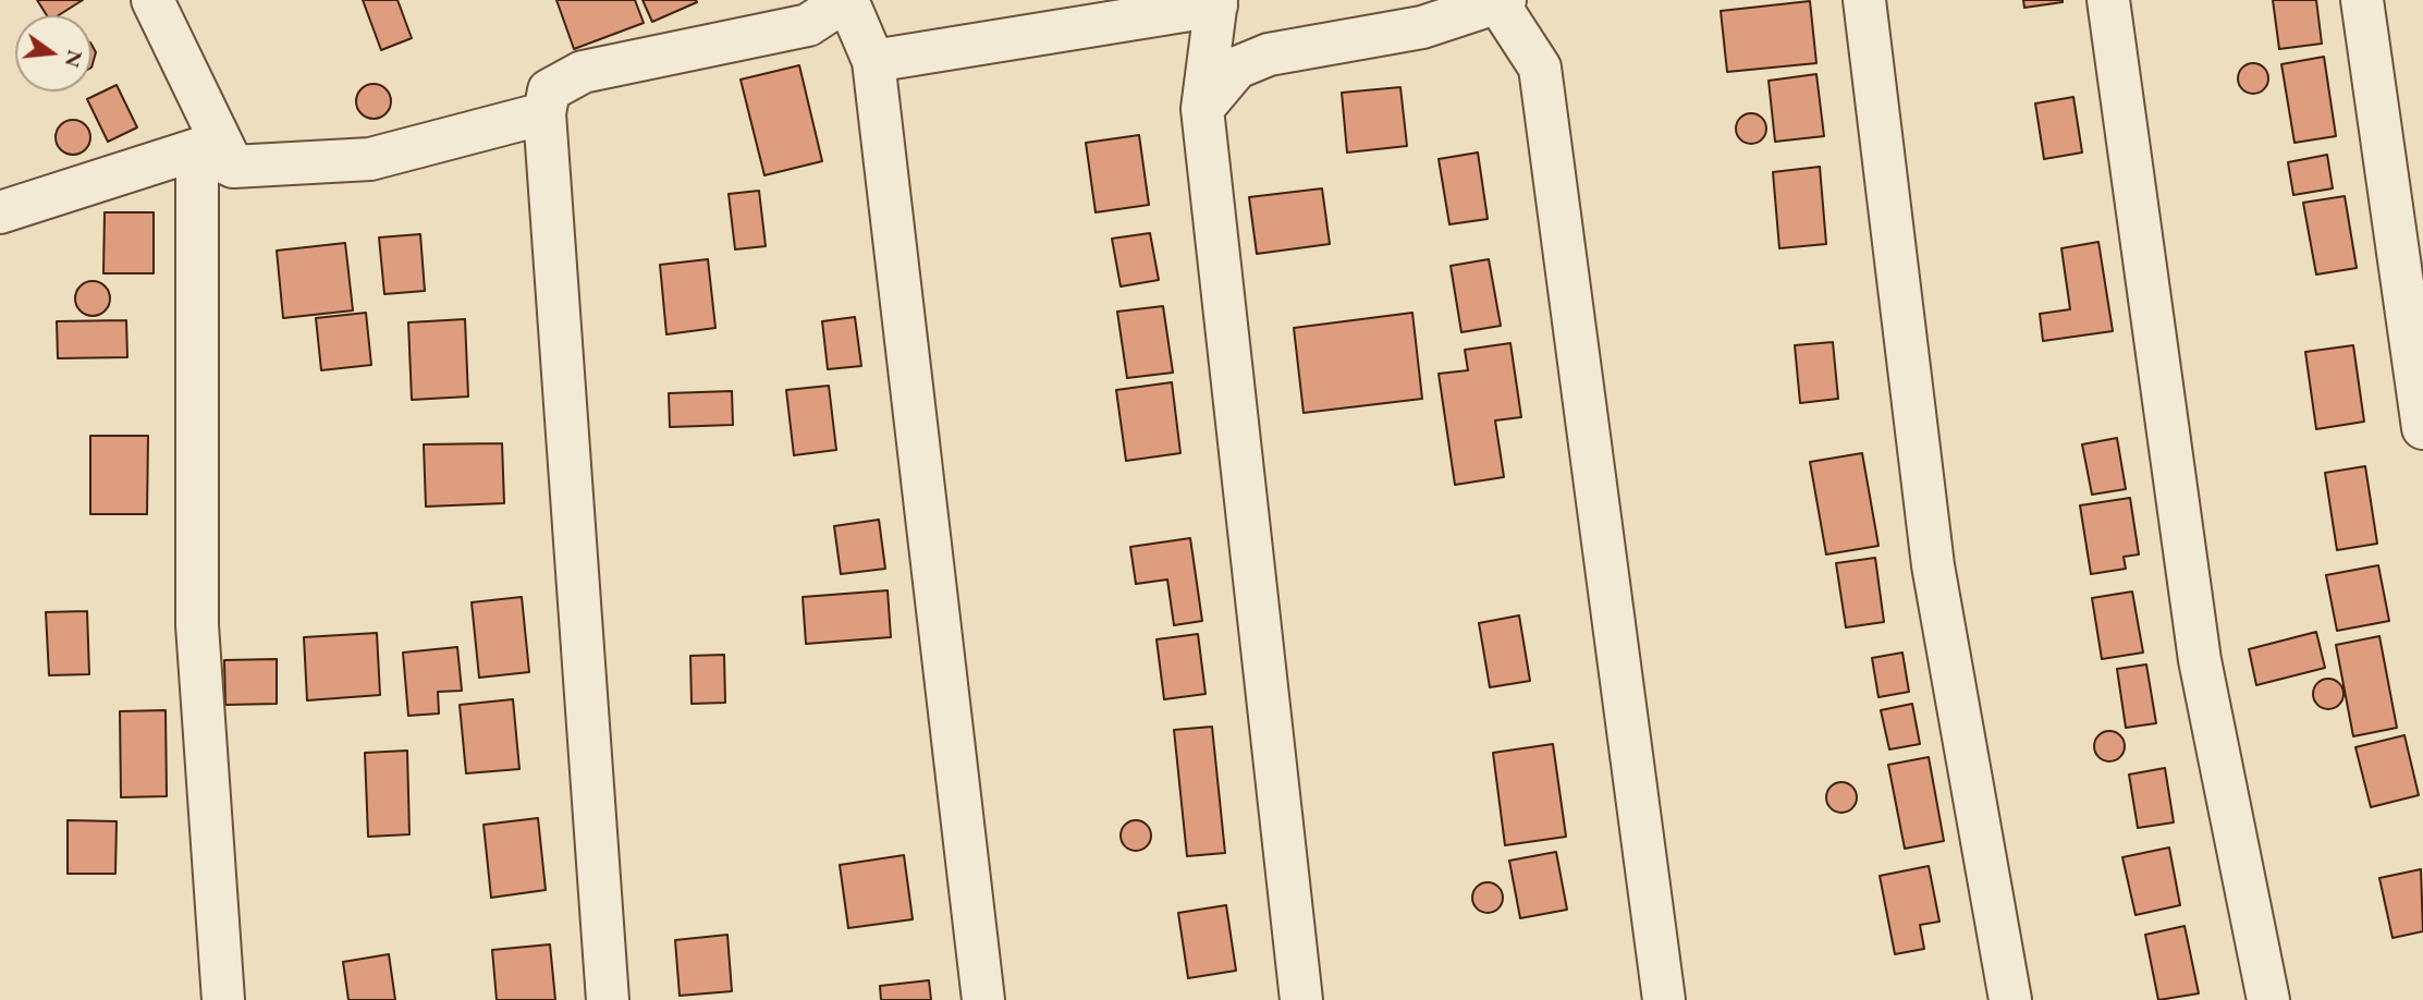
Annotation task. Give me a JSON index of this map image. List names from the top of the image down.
{
  "north": "right"
}
